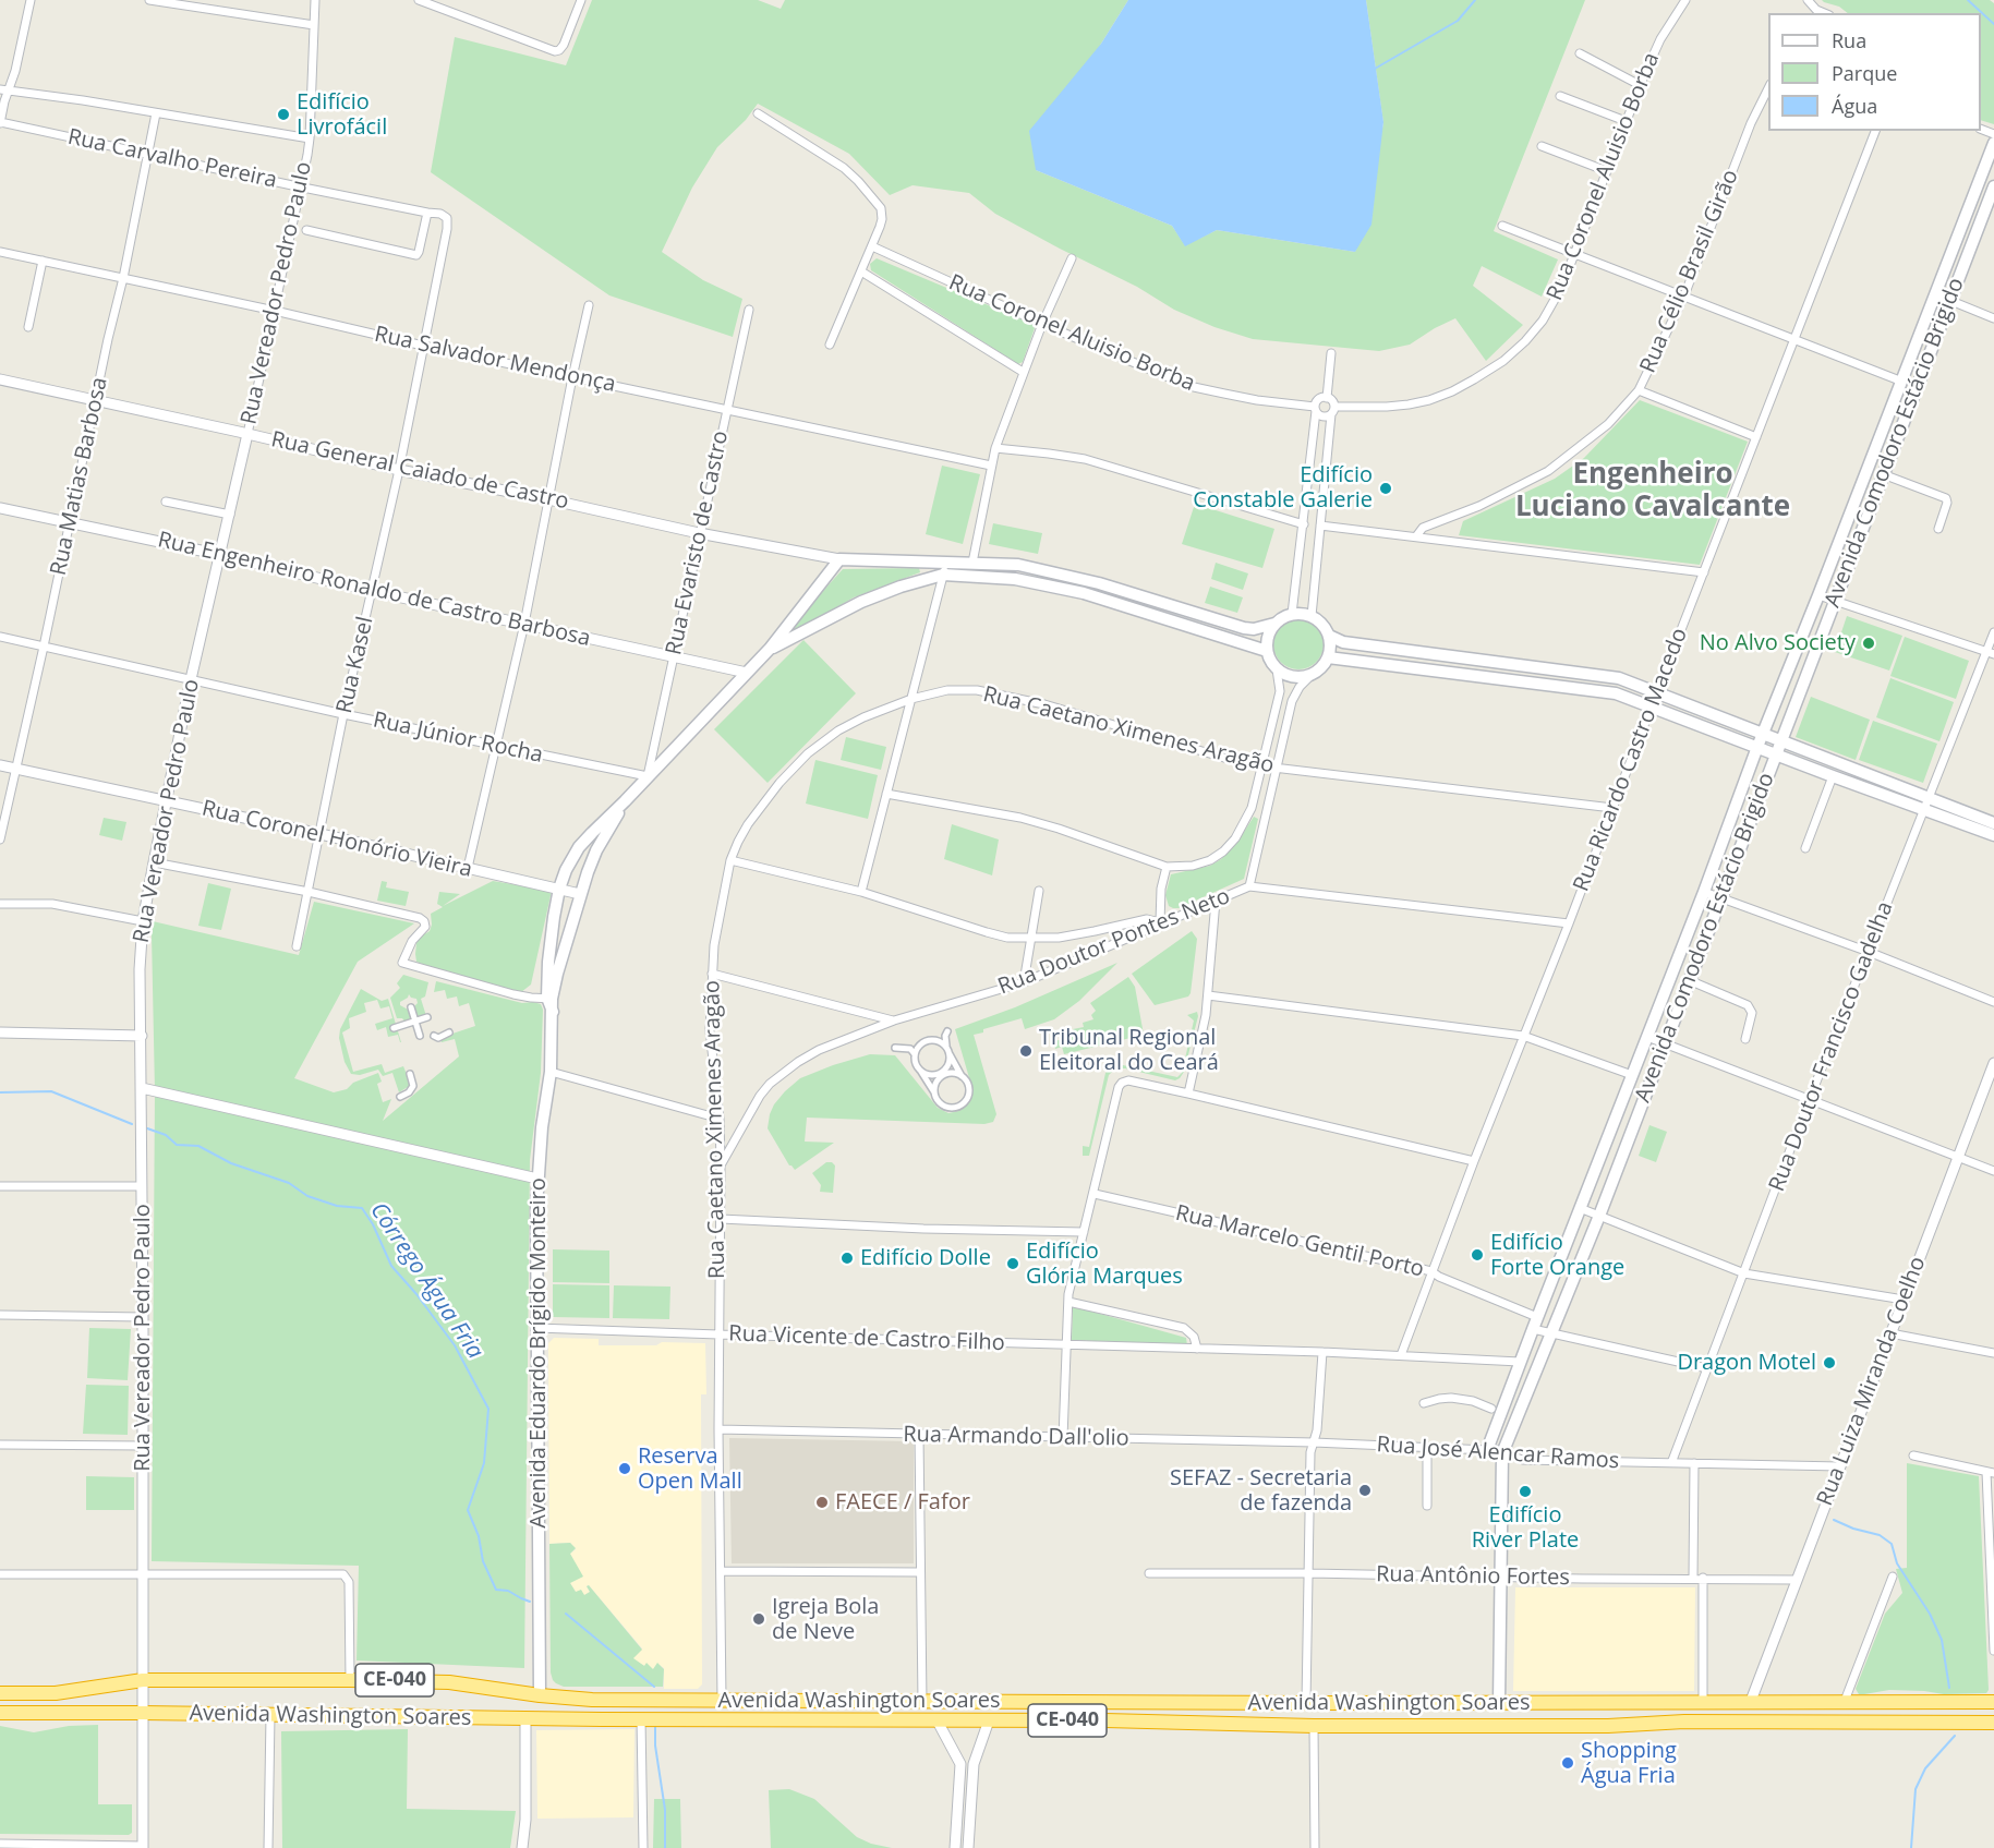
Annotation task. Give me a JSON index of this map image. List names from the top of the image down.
{
  "streets": {
    "highway": ["CE-040", "Avenida Washington Soares"],
    "main road": ["Avenida Comodoro Estácio Brigido", "Avenida Eduardo Brígido Monteiro", "Rua José Alencar Ramos"],
    "street": [
      "Rua Carvalho Pereira",
      "Rua Coronel Aluisio Borba",
      "Rua Célio Brasil Girão",
      "Rua Vereador Pedro Paulo",
      "Rua Salvador Mendonça",
      "Rua General Caiado de Castro",
      "Rua Matias Barbosa",
      "Rua Evaristo de Castro",
      "Rua Engenheiro Ronaldo de Castro Barbosa",
      "Rua Kasel",
      "Rua Caetano Ximenes Aragão",
      "Rua Júnior Rocha",
      "Rua Ricardo Castro Macedo",
      "Rua Coronel Honório Vieira",
      "Rua Doutor Pontes Neto",
      "Rua Doutor Francisco Gadelha",
      "Rua Marcelo Gentil Porto",
      "Rua Vicente de Castro Filho",
      "Rua Luiza Miranda Coelho",
      "Rua Armando Dall'olio",
      "Rua Antônio Fortes"
    ]
  },
  "crossings": [
    ["Rua Carvalho Pereira", "Rua Vereador Pedro Paulo"],
    ["Rua Carvalho Pereira", "Rua Matias Barbosa"],
    ["Rua Carvalho Pereira", "Rua Kasel"],
    ["Rua Vereador Pedro Paulo", "Rua Salvador Mendonça"],
    ["Rua Vereador Pedro Paulo", "Rua General Caiado de Castro"],
    ["Rua Vereador Pedro Paulo", "Rua Engenheiro Ronaldo de Castro Barbosa"],
    ["Rua Vereador Pedro Paulo", "Rua Júnior Rocha"],
    ["Rua Vereador Pedro Paulo", "Rua Coronel Honório Vieira"],
    ["Rua Vereador Pedro Paulo", "Avenida Washington Soares"],
    ["Rua Salvador Mendonça", "Rua Matias Barbosa"],
    ["Rua Salvador Mendonça", "Rua Evaristo de Castro"],
    ["Rua Salvador Mendonça", "Rua Kasel"],
    ["Avenida Comodoro Estácio Brigido", "Rua Marcelo Gentil Porto"],
    ["Avenida Comodoro Estácio Brigido", "Rua Vicente de Castro Filho"],
    ["Avenida Comodoro Estácio Brigido", "Rua José Alencar Ramos"],
    ["Avenida Comodoro Estácio Brigido", "Rua Antônio Fortes"],
    ["Avenida Comodoro Estácio Brigido", "Avenida Washington Soares"],
    ["Rua General Caiado de Castro", "Rua Matias Barbosa"],
    ["Rua General Caiado de Castro", "Rua Evaristo de Castro"],
    ["Rua General Caiado de Castro", "Rua Kasel"],
    ["Rua General Caiado de Castro", "Avenida Eduardo Brígido Monteiro"],
    ["Rua Matias Barbosa", "Rua Engenheiro Ronaldo de Castro Barbosa"],
    ["Rua Matias Barbosa", "Rua Júnior Rocha"],
    ["Rua Matias Barbosa", "Rua Coronel Honório Vieira"],
    ["Rua Evaristo de Castro", "Rua Engenheiro Ronaldo de Castro Barbosa"],
    ["Rua Evaristo de Castro", "Rua Júnior Rocha"],
    ["Rua Evaristo de Castro", "Avenida Eduardo Brígido Monteiro"],
    ["Rua Engenheiro Ronaldo de Castro Barbosa", "Rua Kasel"],
    ["Rua Engenheiro Ronaldo de Castro Barbosa", "Avenida Eduardo Brígido Monteiro"],
    ["Rua Kasel", "Rua Júnior Rocha"],
    ["Rua Kasel", "Rua Coronel Honório Vieira"],
    ["Rua Caetano Ximenes Aragão", "Rua Ricardo Castro Macedo"],
    ["Rua Caetano Ximenes Aragão", "Rua Doutor Pontes Neto"],
    ["Rua Caetano Ximenes Aragão", "Rua Vicente de Castro Filho"],
    ["Rua Caetano Ximenes Aragão", "Rua Armando Dall'olio"],
    ["Rua Caetano Ximenes Aragão", "Avenida Washington Soares"],
    ["Rua Júnior Rocha", "Avenida Eduardo Brígido Monteiro"],
    ["Rua Ricardo Castro Macedo", "Rua Doutor Pontes Neto"],
    ["Rua Ricardo Castro Macedo", "Rua Marcelo Gentil Porto"],
    ["Rua Ricardo Castro Macedo", "Rua Vicente de Castro Filho"],
    ["Rua Coronel Honório Vieira", "Avenida Eduardo Brígido Monteiro"],
    ["Rua Doutor Francisco Gadelha", "Rua José Alencar Ramos"],
    ["Rua Vicente de Castro Filho", "Avenida Eduardo Brígido Monteiro"],
    ["Avenida Eduardo Brígido Monteiro", "Avenida Washington Soares"],
    ["Rua Luiza Miranda Coelho", "Rua José Alencar Ramos"],
    ["Rua Luiza Miranda Coelho", "Rua Antônio Fortes"],
    ["Rua Luiza Miranda Coelho", "Avenida Washington Soares"],
    ["Rua Armando Dall'olio", "Rua José Alencar Ramos"]
  ],
  "districts": ["Engenheiro Luciano Cavalcante"],
  "water": ["Córrego Água Fria"],
  "places": [
    "Edifício Livrofácil",
    "Edifício Constable Galerie",
    "No Alvo Society",
    "Tribunal Regional Eleitoral do Ceará",
    "Edifício Forte Orange",
    "Edifício Dolle",
    "Edifício Glória Marques",
    "Dragon Motel",
    "Reserva Open Mall",
    "SEFAZ - Secretaria de fazenda",
    "Edifício River Plate",
    "FAECE / Fafor",
    "Igreja Bola de Neve",
    "Shopping Água Fria"
  ],
  "legend": ["Rua", "Parque", "Água"]
}
